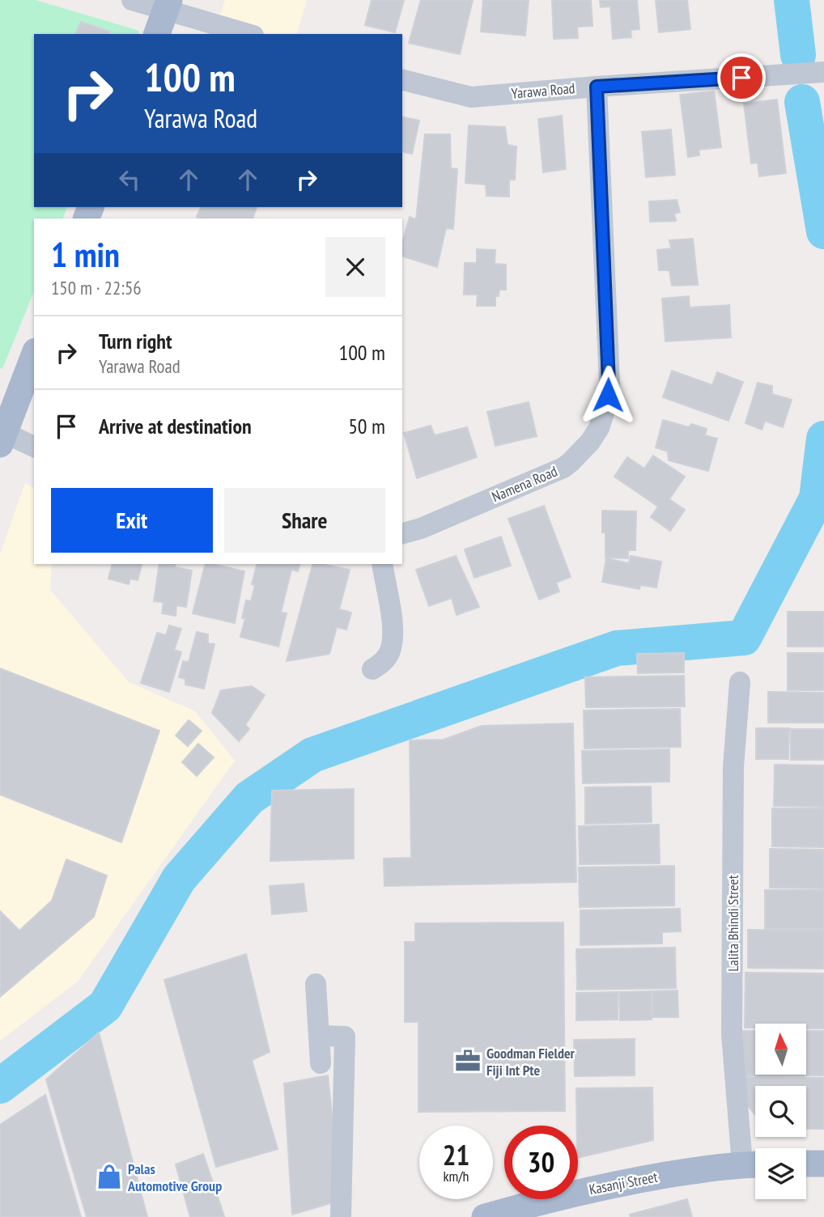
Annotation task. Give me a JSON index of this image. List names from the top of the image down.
{
  "streets": {
    "main road": ["Kasanji Street"],
    "street": ["Yarawa Road", "Namena Road", "Lalita Bhindi Street"]
  },
  "crossings": [
    ["Yarawa Road", "Namena Road"],
    ["Lalita Bhindi Street", "Kasanji Street"]
  ],
  "places": {
    "office": ["Goodman Fielder Fiji Int Pte"],
    "shop": ["Palas Automotive Group"]
  },
  "north": "top",
  "page": {
    "turn": ["100 m", "Yarawa Road"],
    "heading": ["1 min", "150 m · 22:56"],
    "list": [
      {
        "name": "Turn right",
        "note": "Yarawa Road",
        "value": "100 m"
      },
      {
        "name": "Arrive at destination",
        "value": "50 m"
      }
    ],
    "buttons": ["Exit", "Share"],
    "speed": "21 km/h",
    "limit": "30"
  }
}
